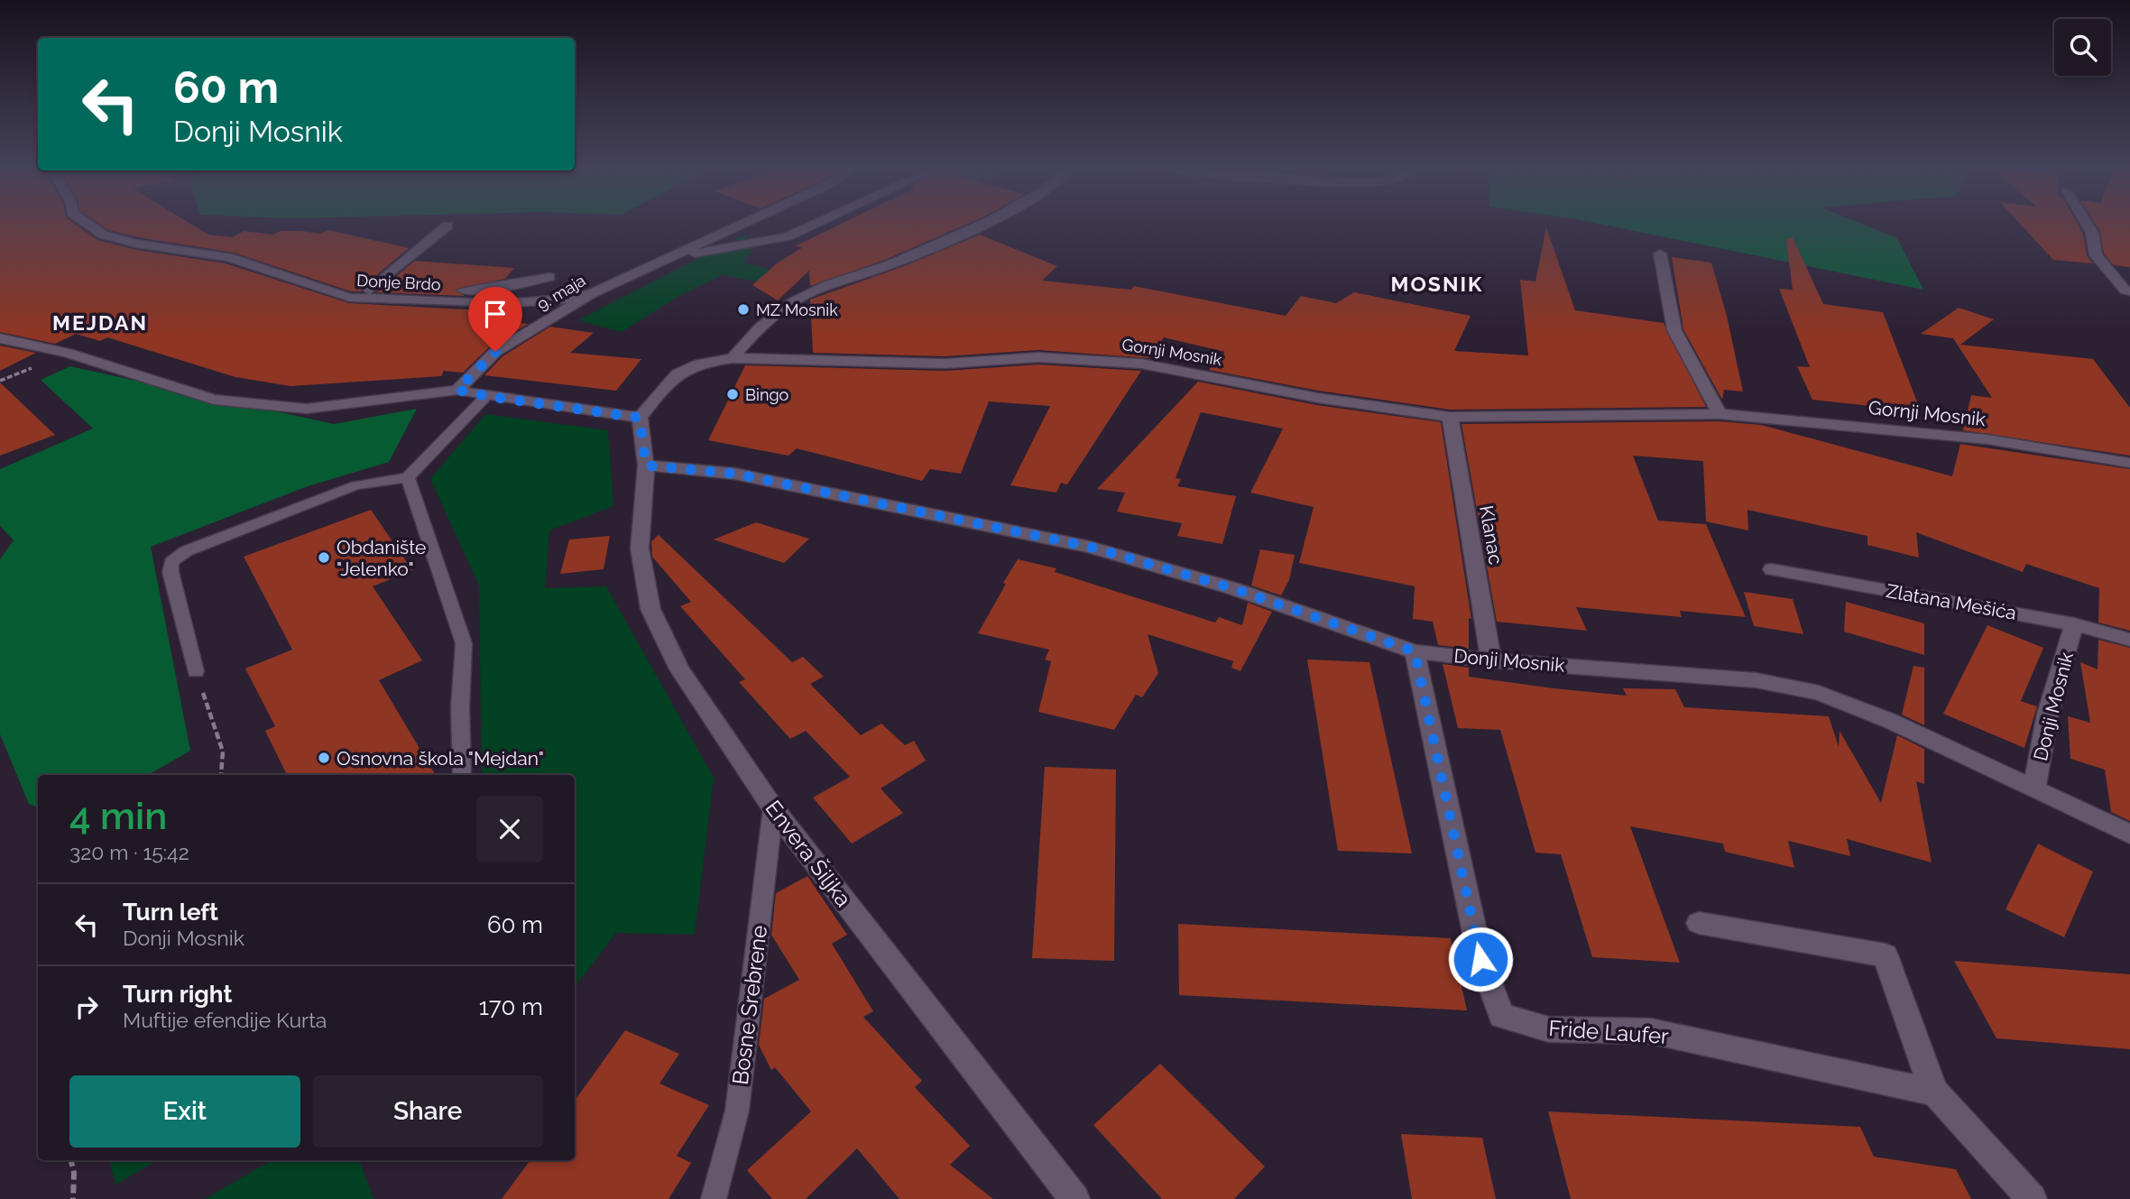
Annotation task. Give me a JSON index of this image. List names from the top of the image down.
{
  "streets": {
    "street": [
      "Donje Brdo",
      "9. maja",
      "Gornji Mosnik",
      "Klanac",
      "Zlatana Mešića",
      "Donji Mosnik",
      "Envera Šiljka",
      "Fride Laufer"
    ],
    "lane": ["Bosne Srebrene"]
  },
  "crossings": [
    ["Donje Brdo", "9. maja"],
    ["Gornji Mosnik", "Klanac"],
    ["Gornji Mosnik", "Envera Šiljka"],
    ["Klanac", "Donji Mosnik"],
    ["Zlatana Mešića", "Donji Mosnik"],
    ["Donji Mosnik", "Envera Šiljka"],
    ["Donji Mosnik", "Fride Laufer"],
    ["Envera Šiljka", "Bosne Srebrene"]
  ],
  "districts": ["MOSNIK", "MEJDAN"],
  "places": [
    "MZ Mosnik",
    "Bingo",
    "Obdanište \"Jelenko\"",
    "Osnovna škola \"Mejdan\""
  ],
  "page": {
    "turn": ["60 m", "Donji Mosnik"],
    "heading": ["4 min", "320 m · 15:42"],
    "list": [
      {
        "name": "Turn left",
        "note": "Donji Mosnik",
        "value": "60 m"
      },
      {
        "name": "Turn right",
        "note": "Muftije efendije Kurta",
        "value": "170 m"
      }
    ],
    "buttons": ["Exit", "Share"]
  }
}
